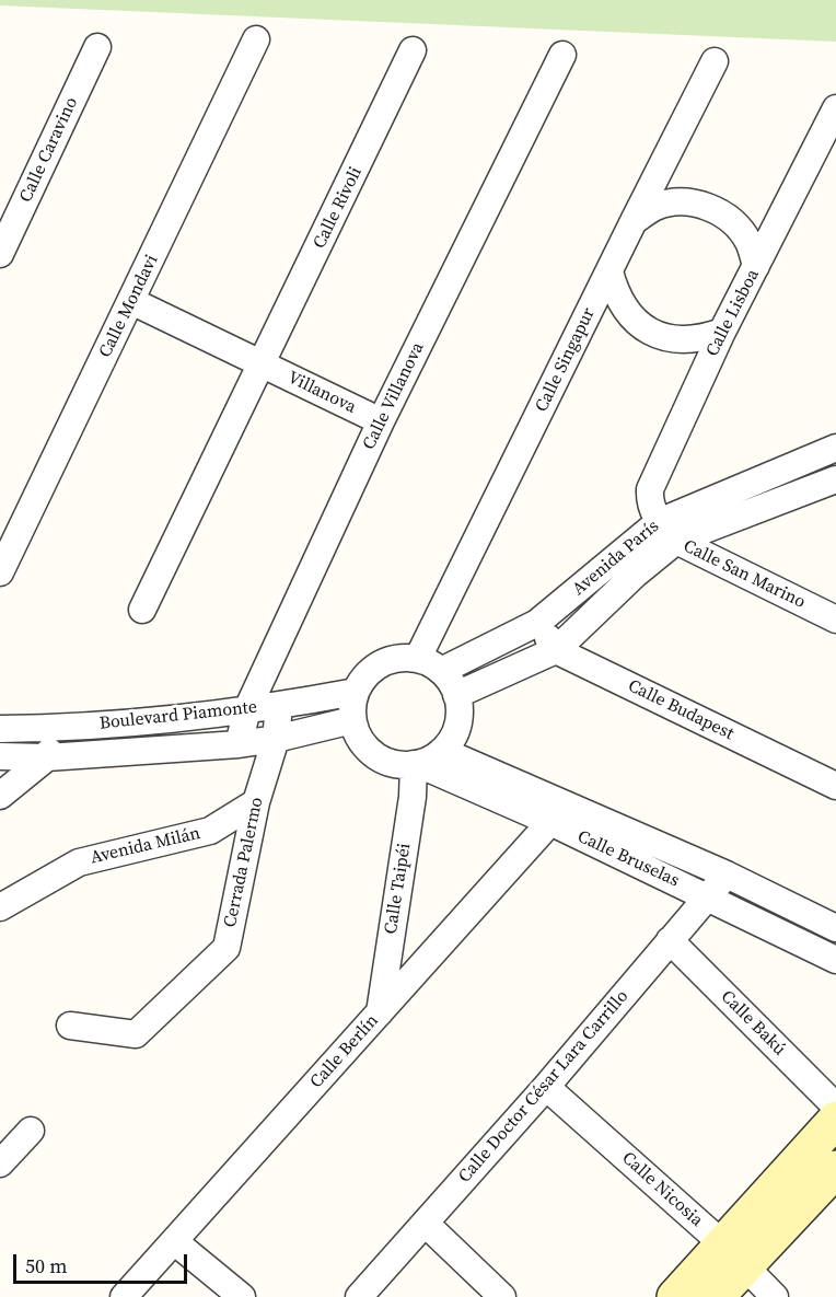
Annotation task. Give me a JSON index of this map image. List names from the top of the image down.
{
  "streets": {
    "street": [
      "Calle Caravino",
      "Calle Rivoli",
      "Calle Mondavi",
      "Calle Lisboa",
      "Calle Singapur",
      "Villanova",
      "Calle Villanova",
      "Avenida París",
      "Calle San Marino",
      "Calle Budapest",
      "Boulevard Piamonte",
      "Avenida Milán",
      "Calle Bruselas",
      "Cerrada Palermo",
      "Calle Taipéi",
      "Calle Bakú",
      "Calle Berlín",
      "Calle Doctor César Lara Carrillo",
      "Calle Nicosia"
    ]
  },
  "crossings": [
    ["Calle Rivoli", "Villanova"],
    ["Calle Lisboa", "Calle Singapur"],
    ["Calle Lisboa", "Avenida París"],
    ["Calle Lisboa", "Calle San Marino"],
    ["Calle Singapur", "Avenida París"],
    ["Calle Singapur", "Boulevard Piamonte"],
    ["Calle Singapur", "Calle Bruselas"],
    ["Calle Singapur", "Calle Taipéi"],
    ["Villanova", "Calle Villanova"],
    ["Calle Villanova", "Boulevard Piamonte"],
    ["Avenida París", "Calle San Marino"],
    ["Avenida París", "Calle Budapest"],
    ["Avenida París", "Boulevard Piamonte"],
    ["Avenida París", "Calle Bruselas"],
    ["Avenida París", "Calle Taipéi"],
    ["Boulevard Piamonte", "Calle Bruselas"],
    ["Boulevard Piamonte", "Cerrada Palermo"],
    ["Boulevard Piamonte", "Calle Taipéi"],
    ["Avenida Milán", "Cerrada Palermo"],
    ["Calle Bruselas", "Calle Taipéi"],
    ["Calle Bruselas", "Calle Berlín"],
    ["Calle Bruselas", "Calle Doctor César Lara Carrillo"],
    ["Calle Taipéi", "Calle Berlín"],
    ["Calle Bakú", "Calle Doctor César Lara Carrillo"],
    ["Calle Doctor César Lara Carrillo", "Calle Nicosia"]
  ],
  "scale_bar": "50 m"
}
